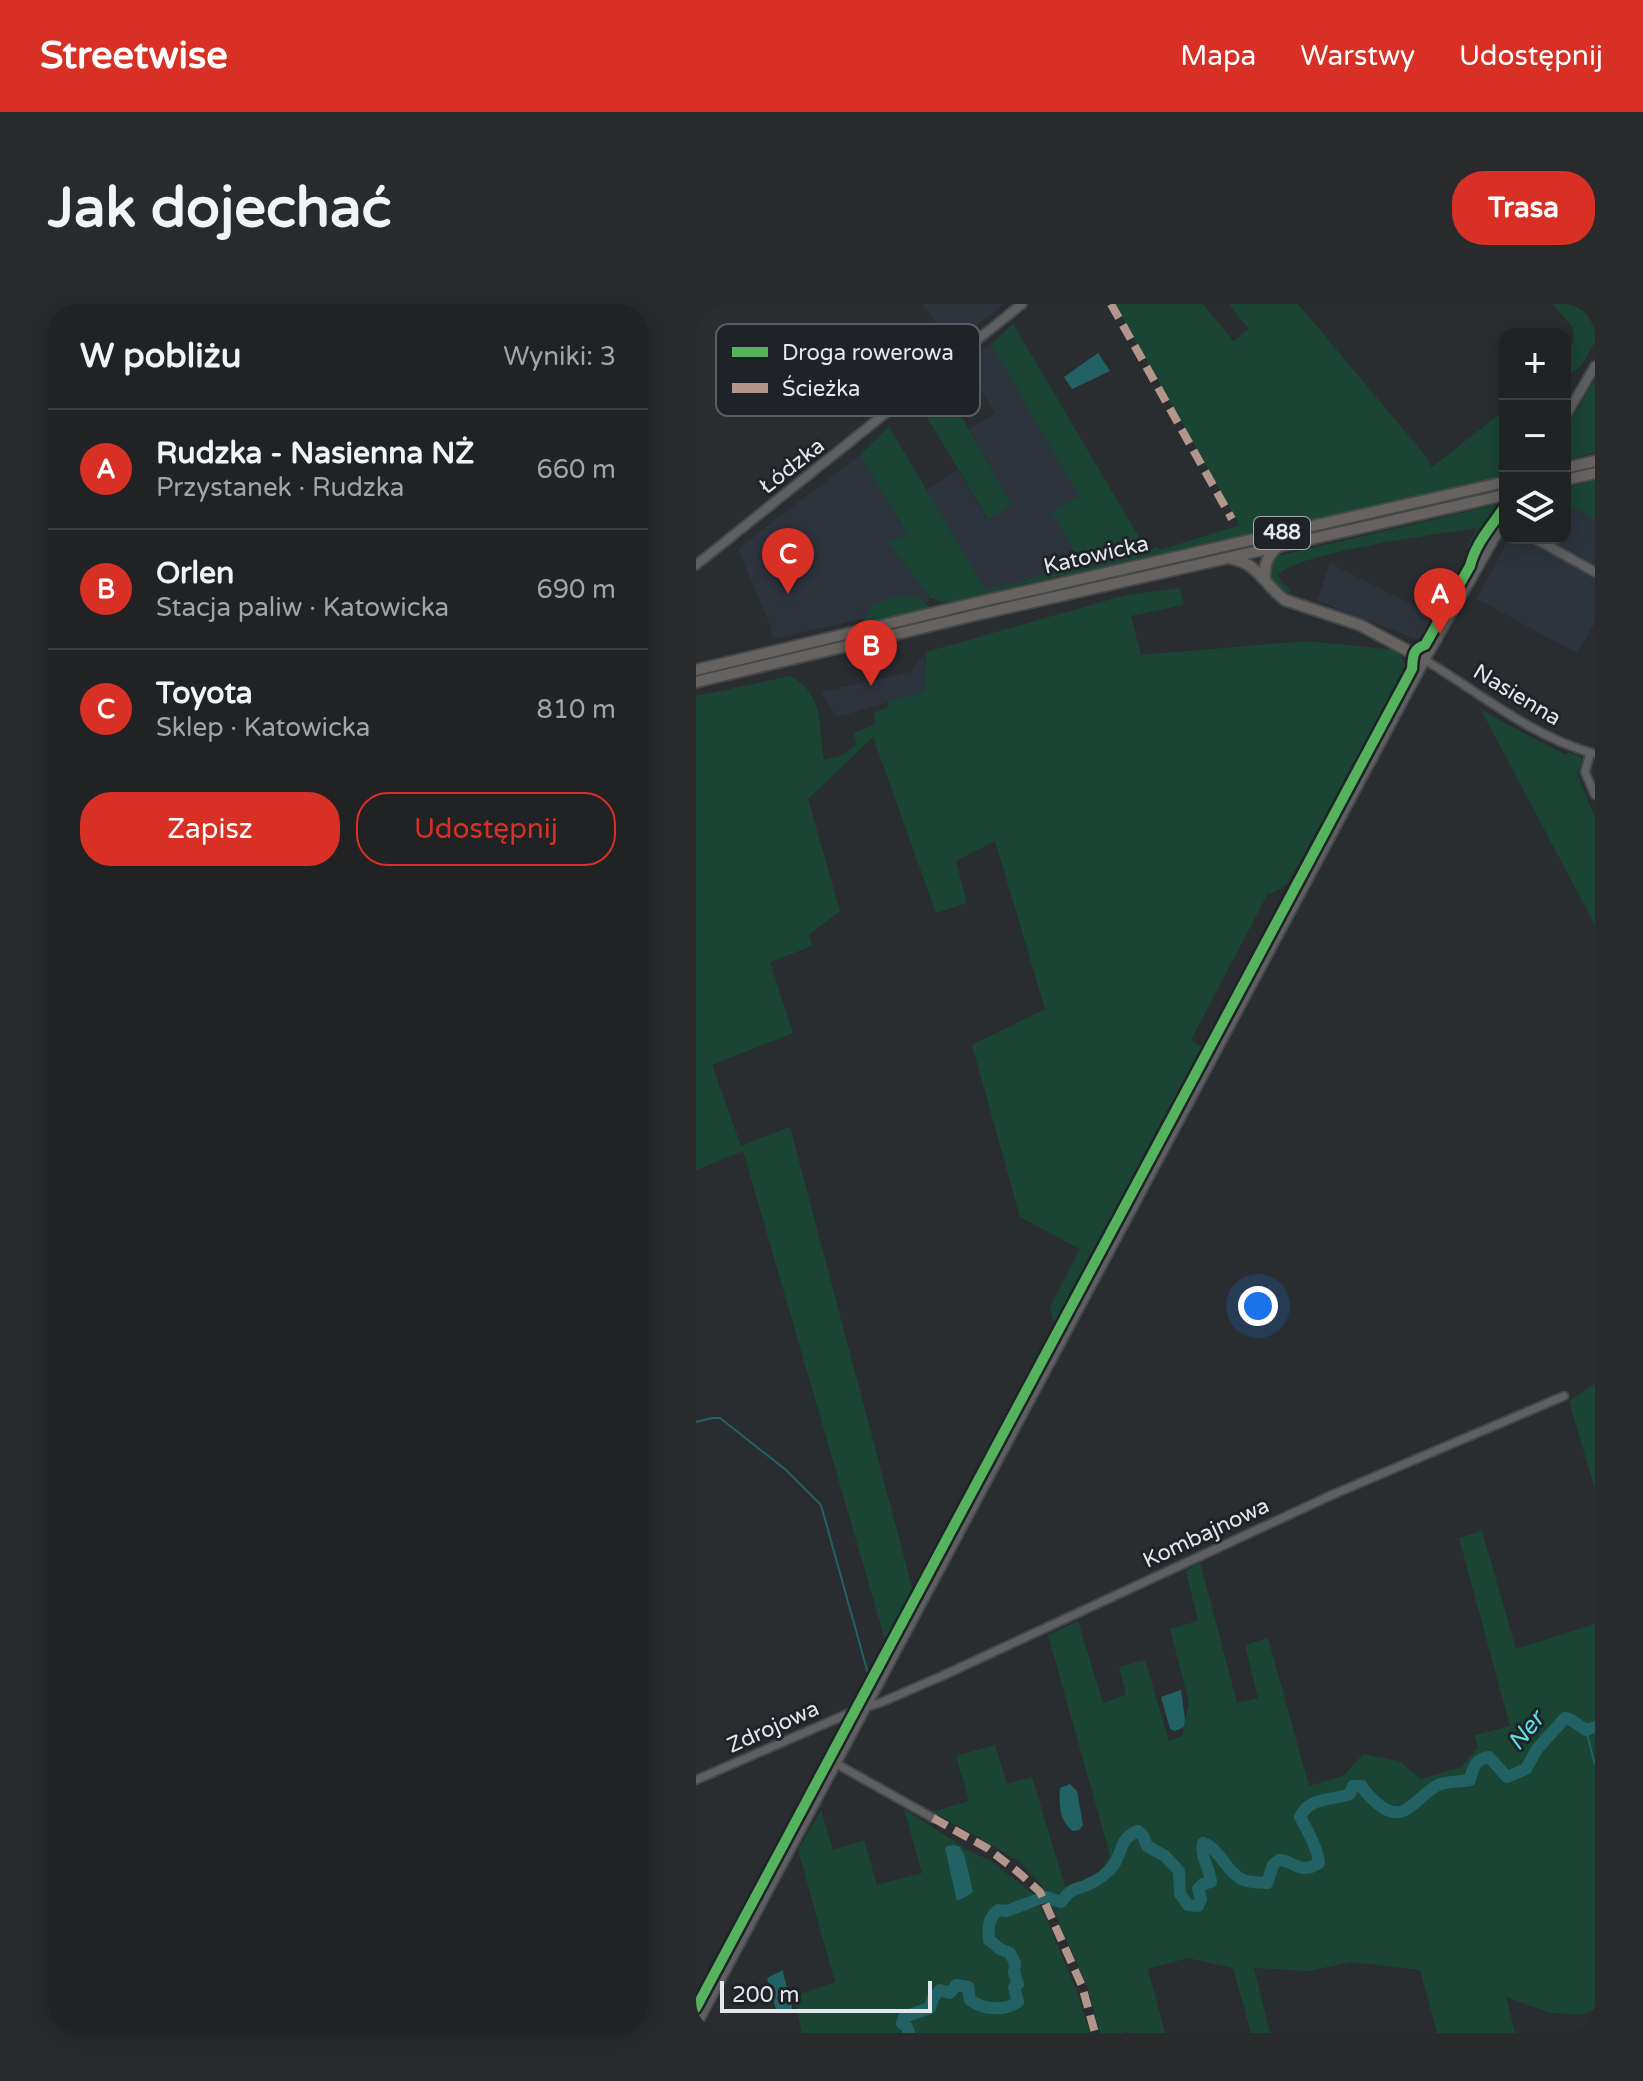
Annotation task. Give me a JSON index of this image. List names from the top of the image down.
{
  "streets": {
    "main road": ["488", "Katowicka"],
    "street": [
      "Łódzka",
      "Nasienna",
      "Kombajnowa",
      "Zdrojowa"
    ]
  },
  "crossings": [
    ["Kombajnowa", "Zdrojowa"]
  ],
  "water": ["Ner"],
  "legend": ["Droga rowerowa", "Ścieżka"],
  "scale_bar": "200 m",
  "page": {
    "header": "Streetwise",
    "nav": ["Mapa", "Warstwy", "Udostępnij"],
    "buttons": [
      "Trasa",
      ["Zapisz", "Udostępnij"]
    ],
    "title": "Jak dojechać",
    "heading": ["W pobliżu", "Wyniki: 3"],
    "map_buttons": ["+", "−"],
    "list": [
      {
        "mark": "A",
        "name": "Rudzka - Nasienna NŻ",
        "note": "Przystanek · Rudzka",
        "value": "660 m"
      },
      {
        "mark": "B",
        "name": "Orlen",
        "note": "Stacja paliw · Katowicka",
        "value": "690 m"
      },
      {
        "mark": "C",
        "name": "Toyota",
        "note": "Sklep · Katowicka",
        "value": "810 m"
      }
    ],
    "pins": ["C", "A", "B"],
    "scale": "200 m"
  }
}
